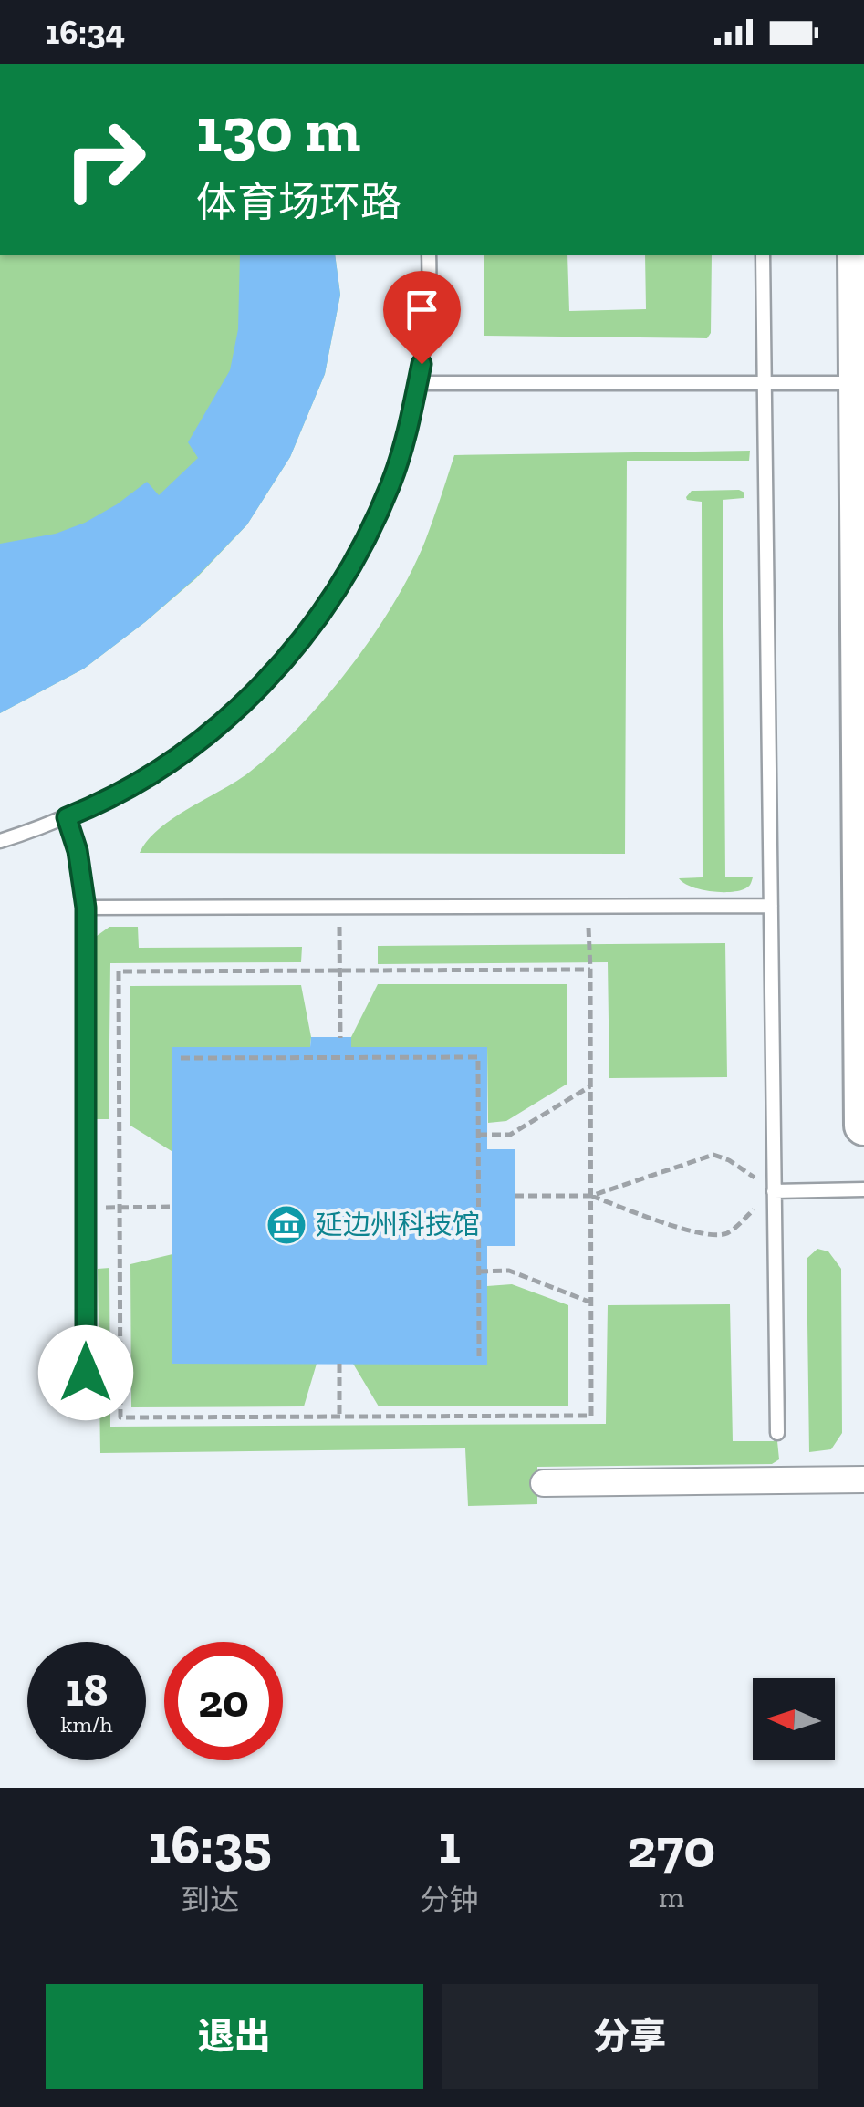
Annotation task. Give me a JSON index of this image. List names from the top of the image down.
{
  "places": {
    "museum": ["延边州科技馆"]
  },
  "north": "left",
  "page": {
    "status": "16:34",
    "turn": ["130 m", "体育场环路"],
    "speed": "18 km/h",
    "limit": "20",
    "eta": [
      "16:35",
      "到达",
      "1",
      "分钟",
      "270",
      "m"
    ],
    "buttons": ["退出", "分享"]
  }
}
